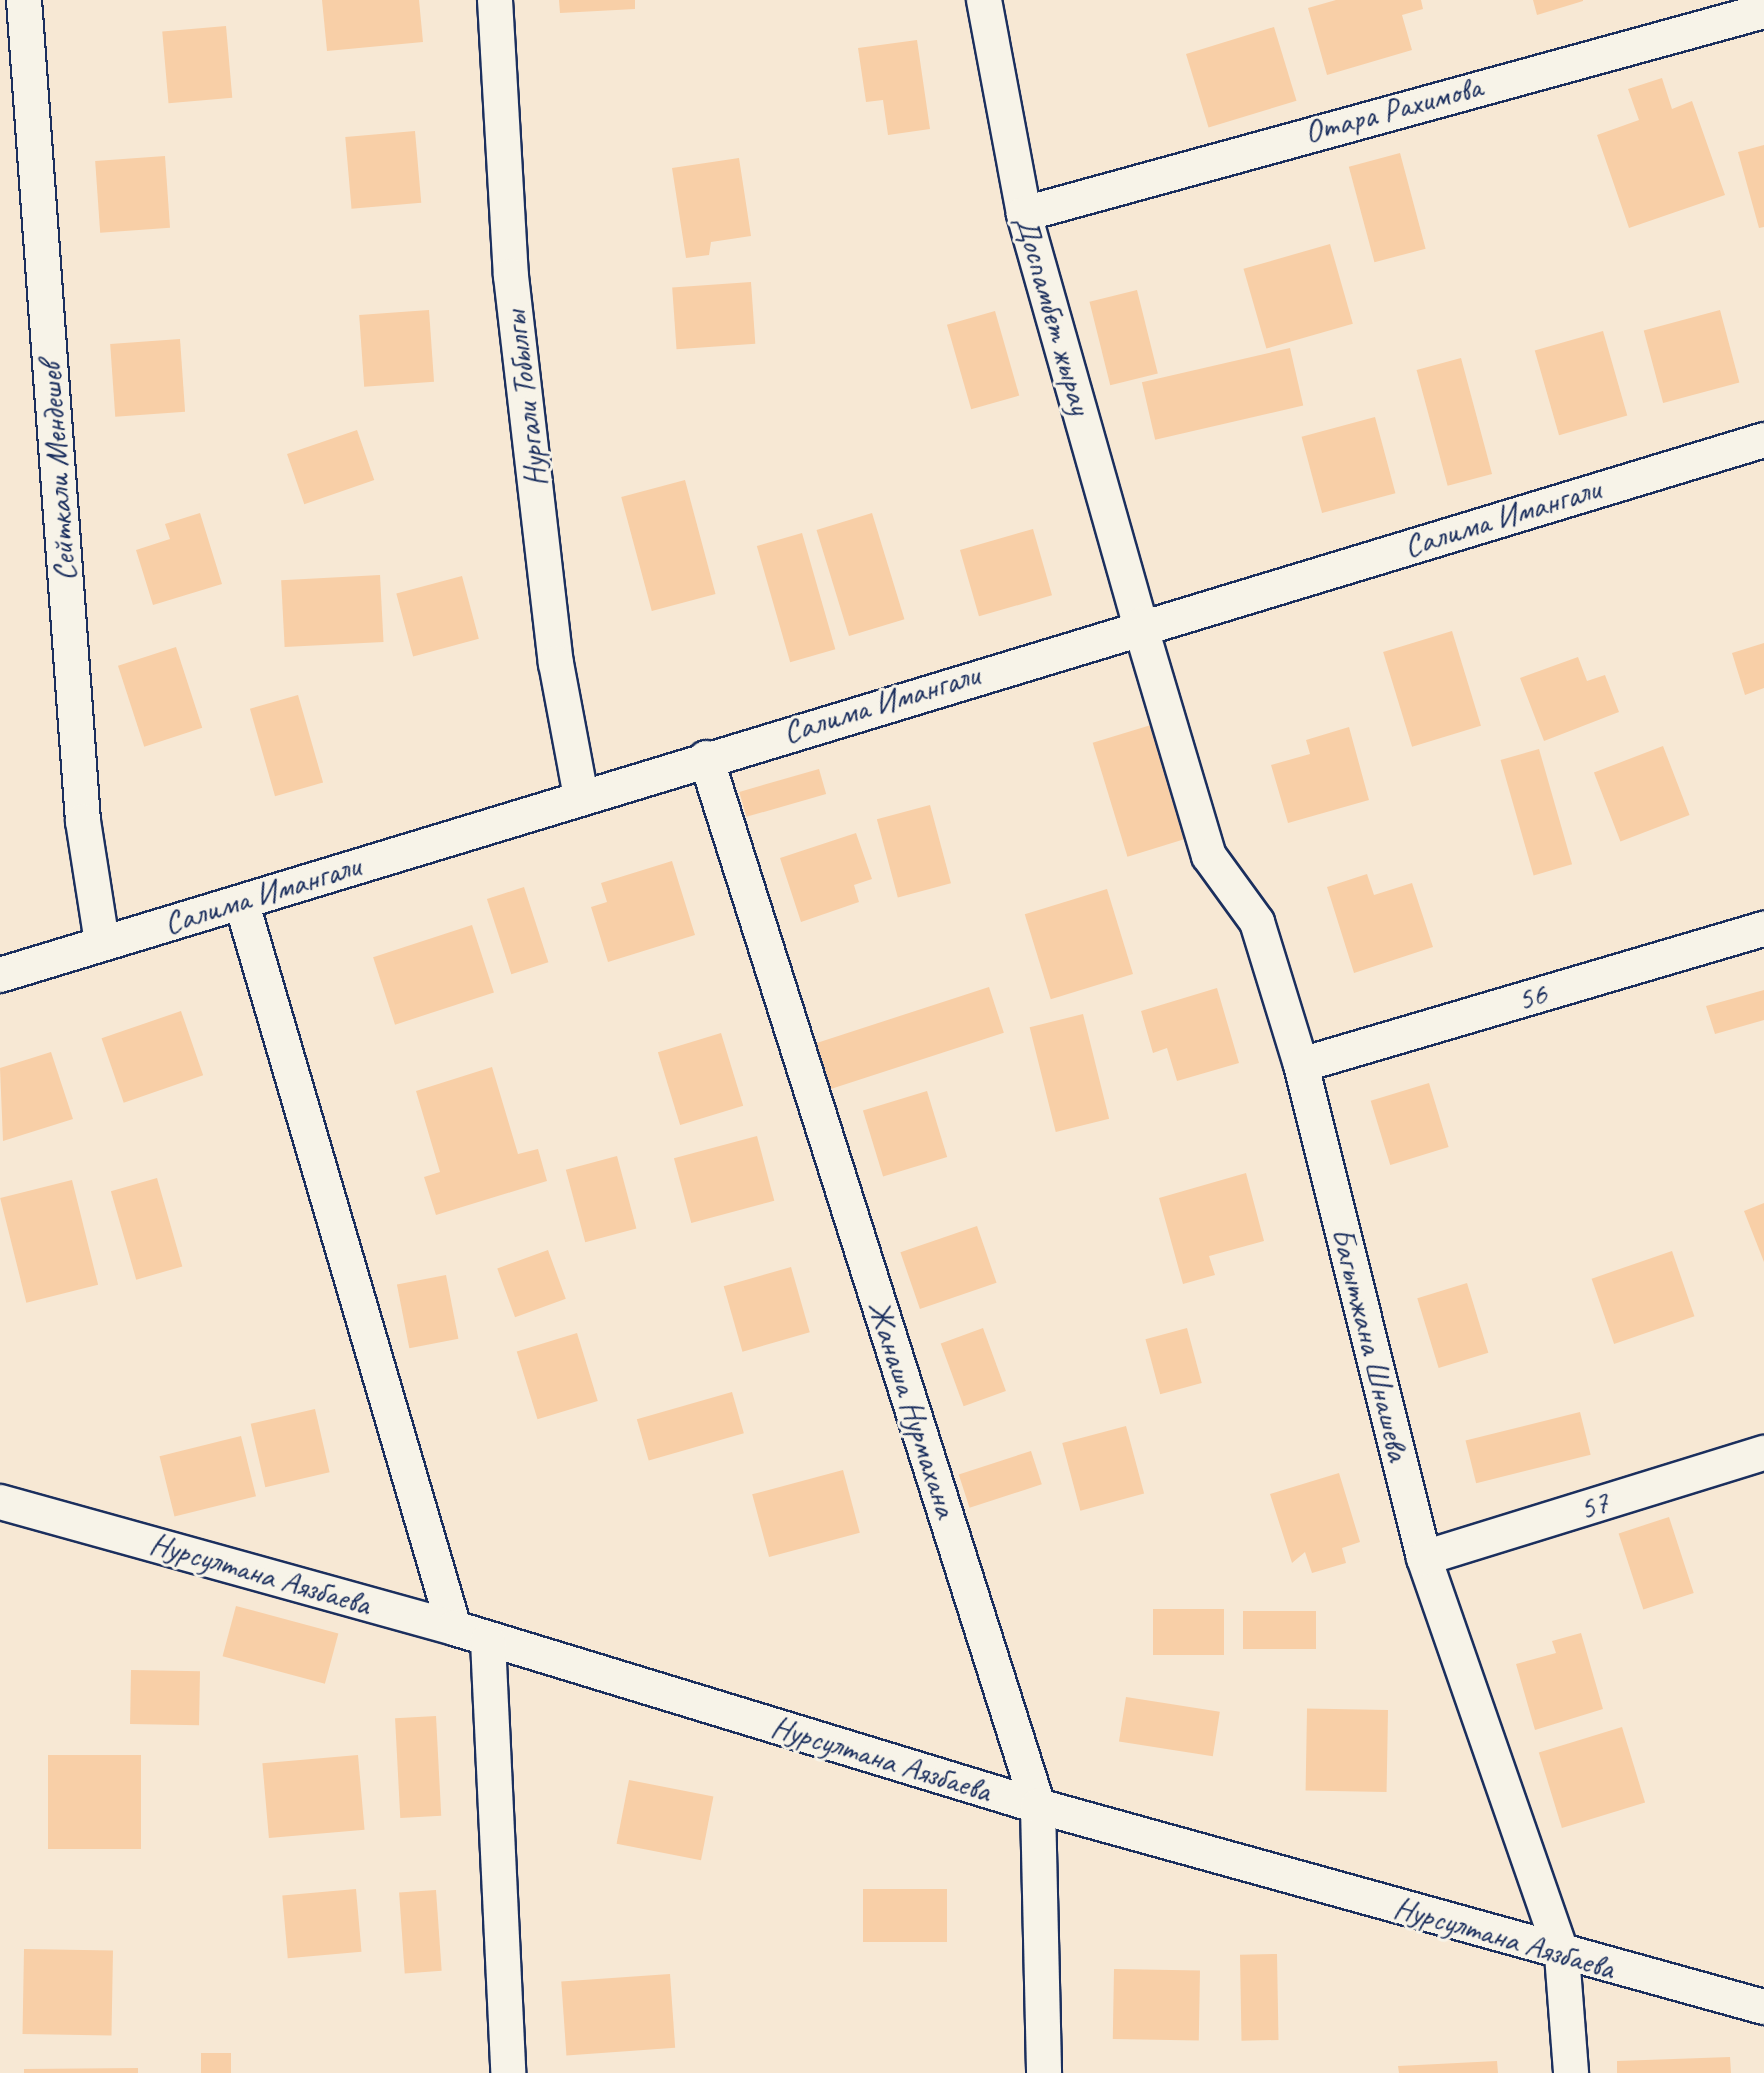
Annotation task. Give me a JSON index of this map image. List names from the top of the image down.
{
  "streets": {
    "street": [
      "Отара Рахимова",
      "Доспамбет жырау",
      "Нургали Тобылгы",
      "Сейткали Мендешев",
      "Салима Имангали",
      "56",
      "Багытжана Шнашева",
      "Жанаша Нурмахана",
      "57",
      "Нурсултана Аязбаева"
    ]
  },
  "crossings": [
    ["Отара Рахимова", "Доспамбет жырау"],
    ["Доспамбет жырау", "Салима Имангали"],
    ["Доспамбет жырау", "Багытжана Шнашева"],
    ["Нургали Тобылгы", "Салима Имангали"],
    ["Сейткали Мендешев", "Салима Имангали"],
    ["Салима Имангали", "Багытжана Шнашева"],
    ["Салима Имангали", "Жанаша Нурмахана"],
    ["56", "Багытжана Шнашева"],
    ["Багытжана Шнашева", "57"],
    ["Багытжана Шнашева", "Нурсултана Аязбаева"],
    ["Жанаша Нурмахана", "Нурсултана Аязбаева"]
  ]
}
